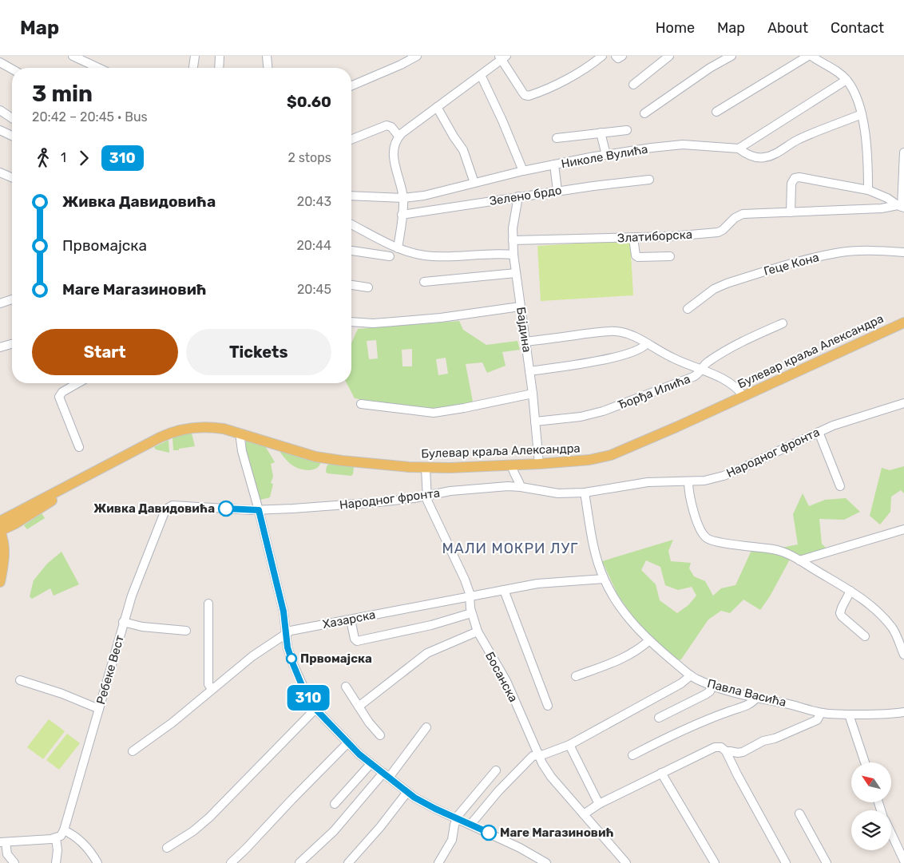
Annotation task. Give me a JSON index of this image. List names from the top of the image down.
{
  "streets": {
    "main road": ["Булевар краља Александра"],
    "street": [
      "Николе Вулића",
      "Зелено брдо",
      "Златиборска",
      "Геце Кона",
      "Бајдина",
      "Ђорђа Илића",
      "Народног фронта",
      "Хазарска",
      "Ребеке Вест",
      "Босанска",
      "Павла Васића"
    ]
  },
  "crossings": [
    ["Зелено брдо", "Бајдина"],
    ["Златиборска", "Бајдина"],
    ["Бајдина", "Булевар краља Александра"],
    ["Бајдина", "Ђорђа Илића"],
    ["Булевар краља Александра", "Босанска"],
    ["Народног фронта", "Ребеке Вест"],
    ["Народног фронта", "Босанска"],
    ["Народног фронта", "Павла Васића"],
    ["Хазарска", "Босанска"],
    ["Хазарска", "Павла Васића"]
  ],
  "districts": ["МАЛИ МОКРИ ЛУГ"],
  "places": ["Живка Давидовића", "Првомајска", "Маге Магазиновић"],
  "lines": ["bus line 310"],
  "north": "top left",
  "page": {
    "header": "Map",
    "nav": [
      "Home",
      "Map",
      "About",
      "Contact"
    ],
    "on_map": "310",
    "heading": ["3 min", "20:42 – 20:45 · Bus", "$0.60"],
    "legs": ["1", "310", "2 stops"],
    "list": [
      {
        "name": "Живка Давидовића",
        "value": "20:43"
      },
      {
        "name": "Првомајска",
        "value": "20:44"
      },
      {
        "name": "Маге Магазиновић",
        "value": "20:45"
      }
    ],
    "buttons": ["Start", "Tickets"]
  }
}
